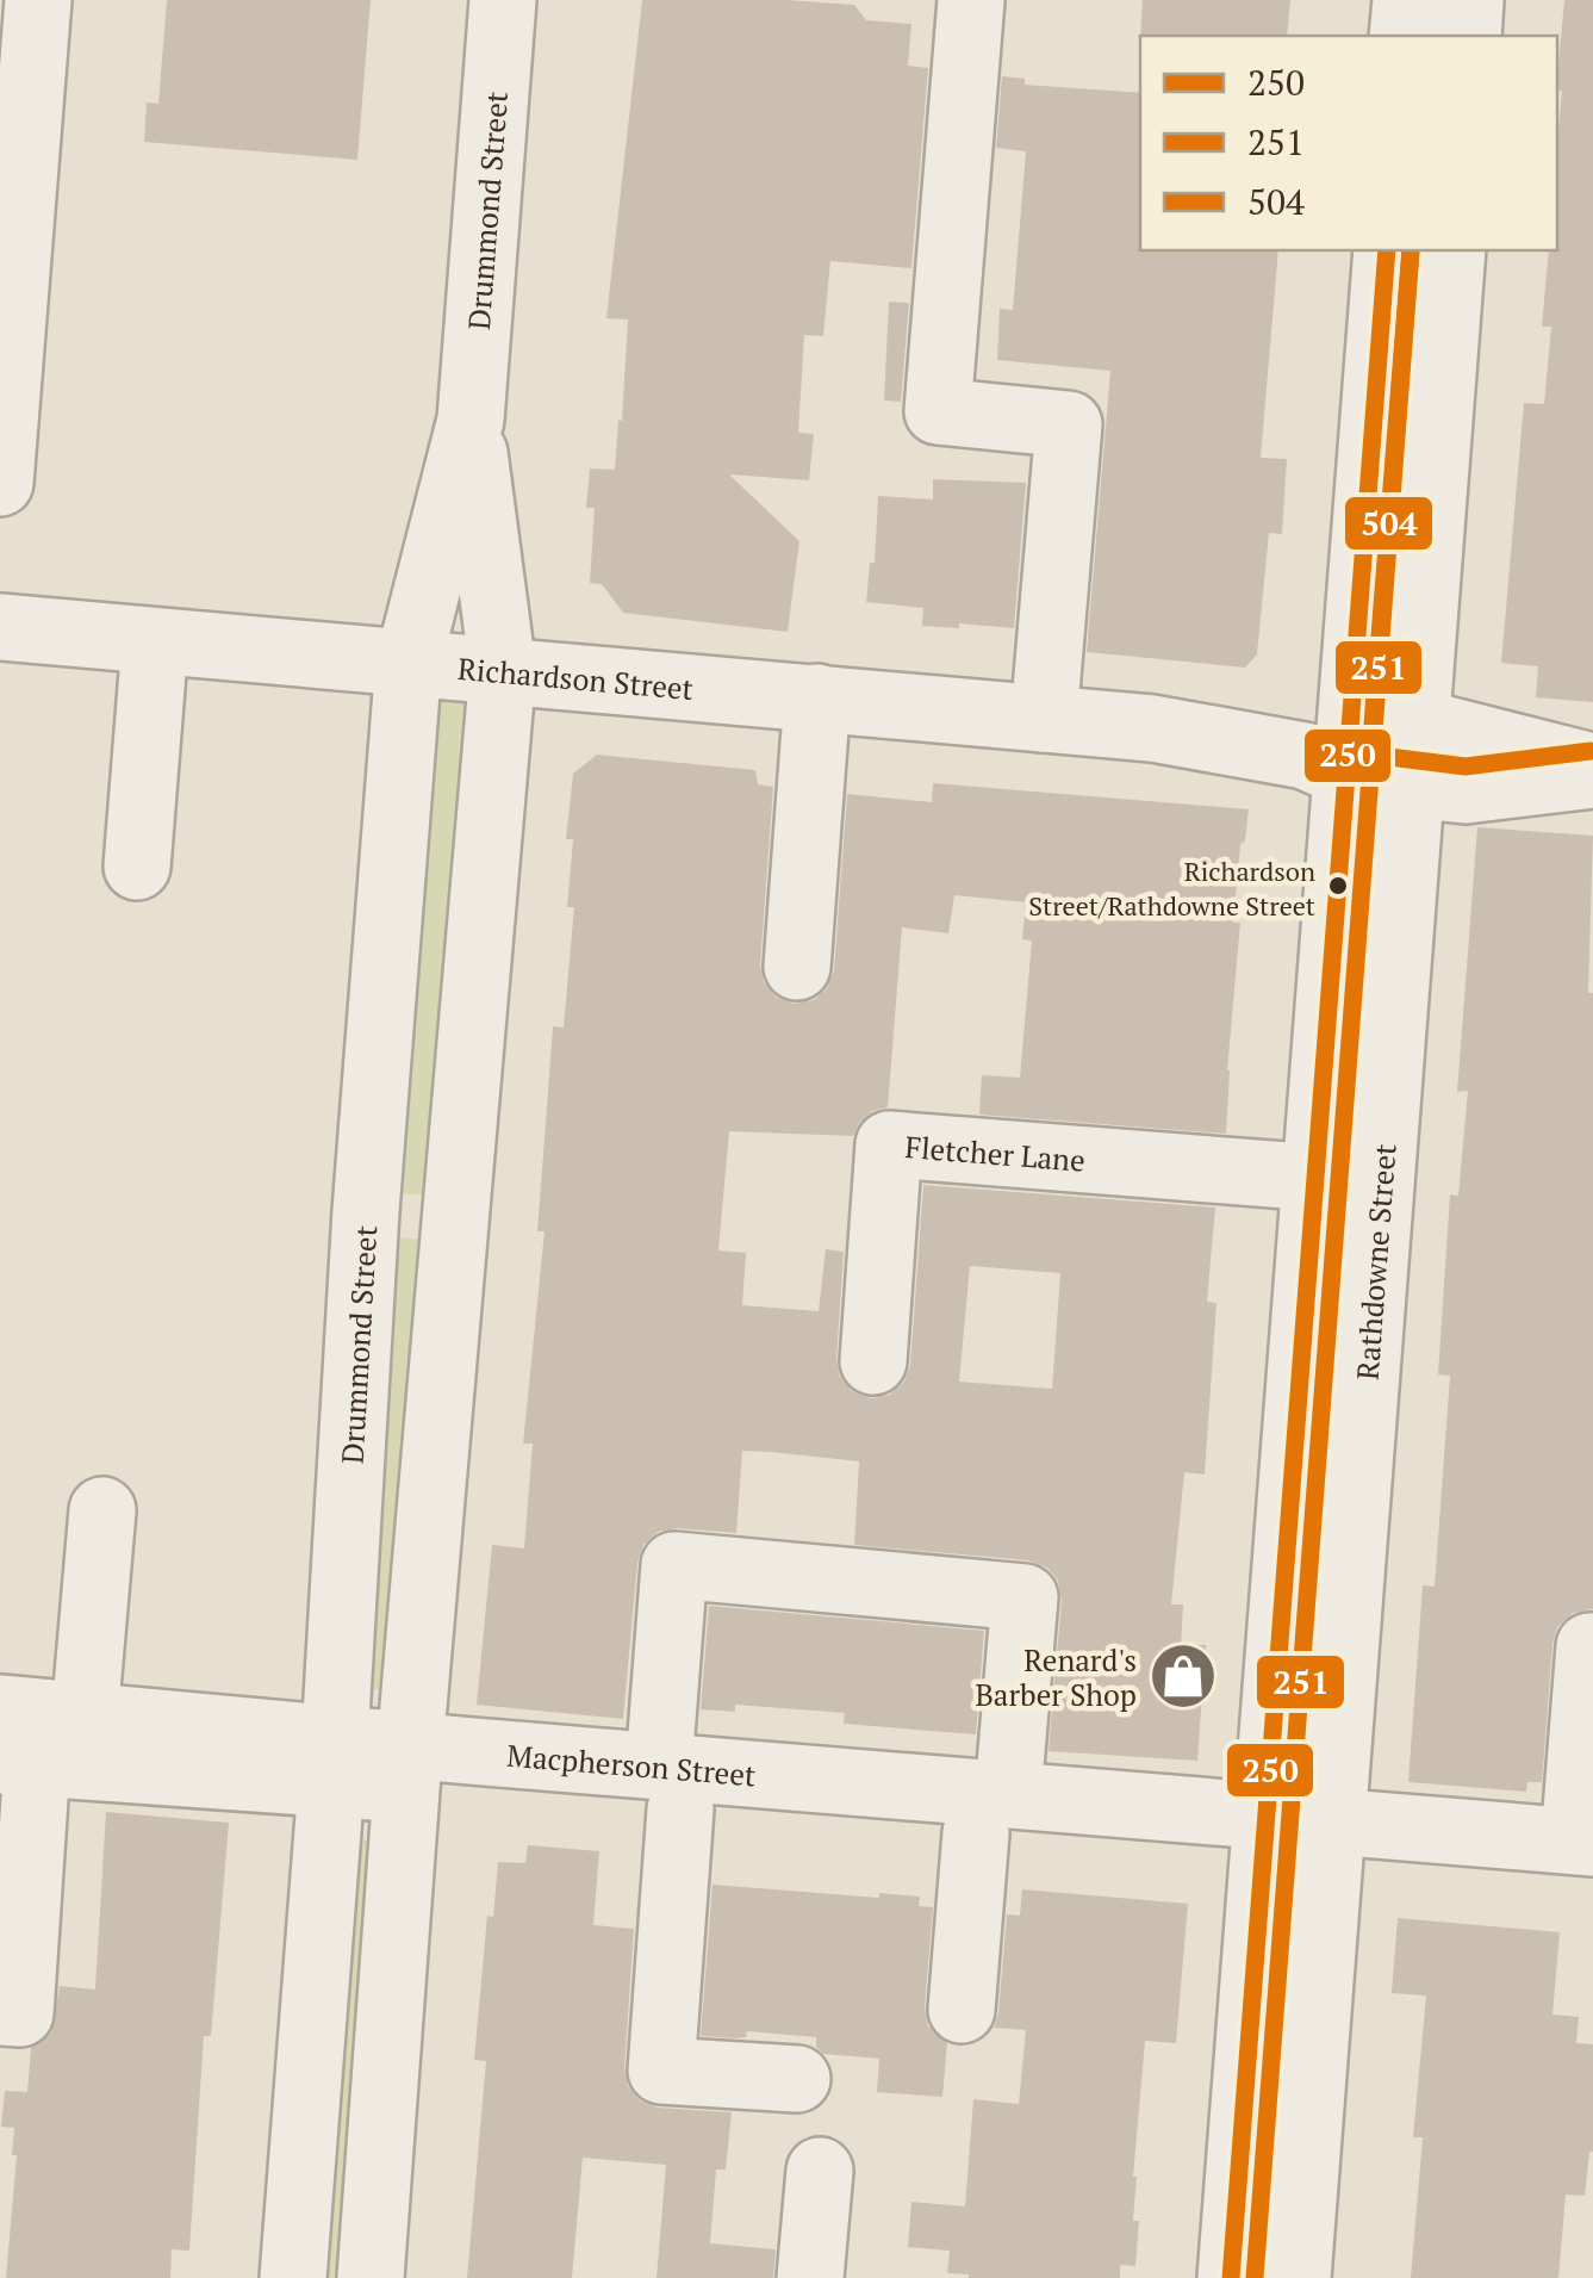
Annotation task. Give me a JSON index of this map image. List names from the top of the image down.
{
  "streets": {
    "street": [
      "Drummond Street",
      "Richardson Street",
      "Fletcher Lane",
      "Rathdowne Street",
      "Macpherson Street"
    ]
  },
  "crossings": [
    ["Drummond Street", "Richardson Street"],
    ["Drummond Street", "Macpherson Street"],
    ["Richardson Street", "Rathdowne Street"],
    ["Rathdowne Street", "Macpherson Street"]
  ],
  "places": {
    "other": ["Richardson Street/Rathdowne Street"],
    "shop": ["Renard's Barber Shop"]
  },
  "lines": ["transit line 250", "transit line 251", "transit line 504"],
  "legend": ["250", "251", "504"]
}
